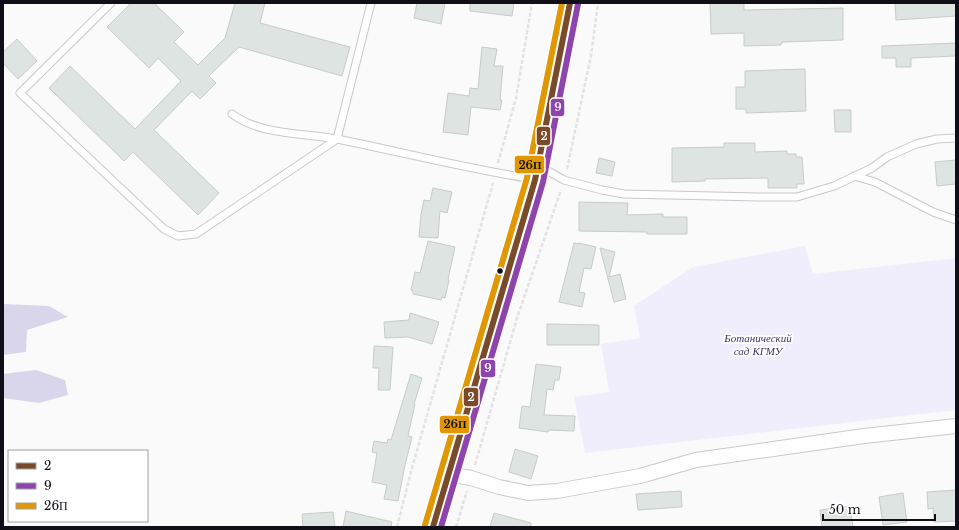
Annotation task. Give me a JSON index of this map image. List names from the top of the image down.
{
  "parks": ["Ботанический сад КГМУ"],
  "lines": ["transit line 2", "transit line 26П", "transit line 9"],
  "legend": ["2", "9", "26П"],
  "scale_bar": "50 m"
}
